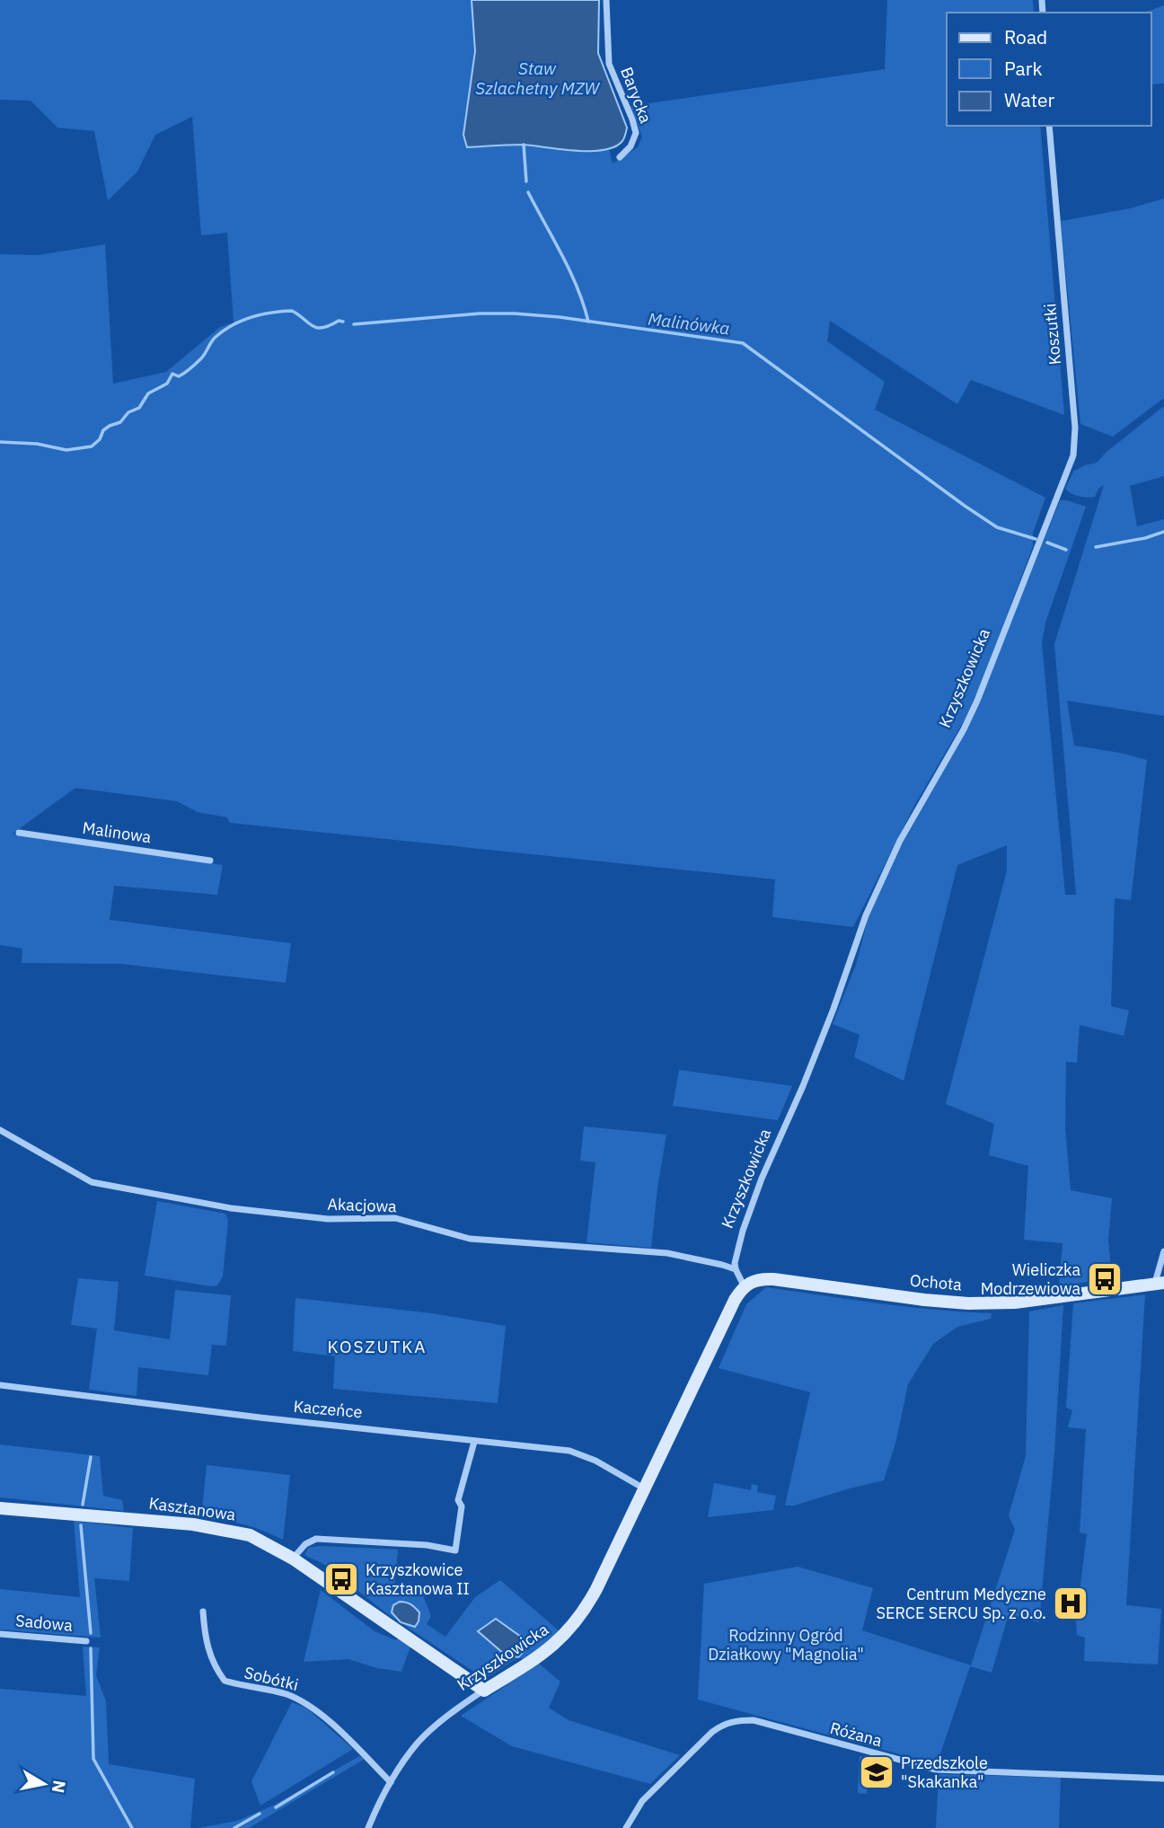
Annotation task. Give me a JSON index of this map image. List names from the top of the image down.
{
  "streets": {
    "street": [
      "Barycka",
      "Koszutki",
      "Krzyszkowicka",
      "Malinowa",
      "Akacjowa",
      "Ochota",
      "Kaczeńce",
      "Kasztanowa",
      "Sadowa",
      "Sobótki",
      "Różana"
    ]
  },
  "crossings": [
    ["Koszutki", "Krzyszkowicka"],
    ["Krzyszkowicka", "Akacjowa"],
    ["Krzyszkowicka", "Ochota"],
    ["Krzyszkowicka", "Kaczeńce"],
    ["Krzyszkowicka", "Kasztanowa"],
    ["Krzyszkowicka", "Sobótki"]
  ],
  "districts": ["KOSZUTKA"],
  "water": ["Staw Szlachetny MZW", "Malinówka"],
  "parks": ["Rodzinny Ogród Działkowy \"Magnolia\""],
  "places": {
    "bus stop": ["Wieliczka Modrzewiowa", "Krzyszkowice Kasztanowa II"],
    "hospital": ["Centrum Medyczne SERCE SERCU Sp. z o.o."],
    "school or university": ["Przedszkole \"Skakanka\""]
  },
  "legend": ["Road", "Park", "Water"],
  "north": "right"
}
